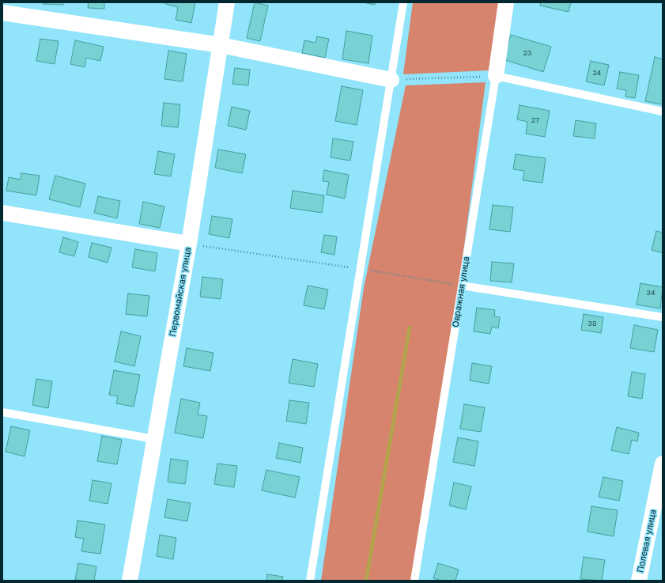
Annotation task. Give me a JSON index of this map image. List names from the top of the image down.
{
  "streets": {
    "street": ["Первомайская улица", "Овражная улица", "Полевая улица"]
  },
  "house_numbers": [
    "23",
    "24",
    "27",
    "34",
    "38"
  ]
}
